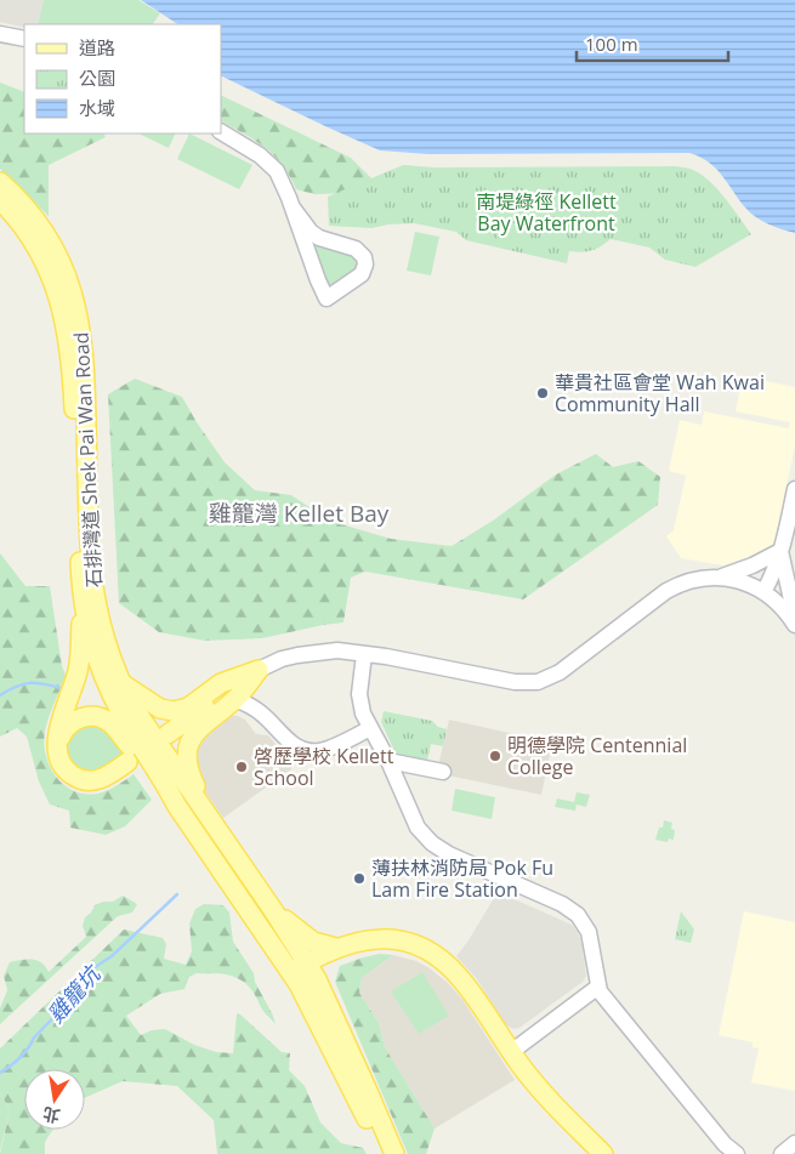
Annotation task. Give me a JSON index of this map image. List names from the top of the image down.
{
  "streets": {
    "main road": ["石排灣道 Shek Pai Wan Road"]
  },
  "districts": ["雞籠灣 Kellet Bay"],
  "water": ["雞籠坑"],
  "parks": ["南堤綠徑 Kellett Bay Waterfront"],
  "places": [
    "華貴社區會堂 Wah Kwai Community Hall",
    "明德學院 Centennial College",
    "啓歷學校 Kellett School",
    "薄扶林消防局 Pok Fu Lam Fire Station"
  ],
  "legend": ["道路", "公園", "水域"],
  "scale_bar": "100 m",
  "north": "bottom"
}
